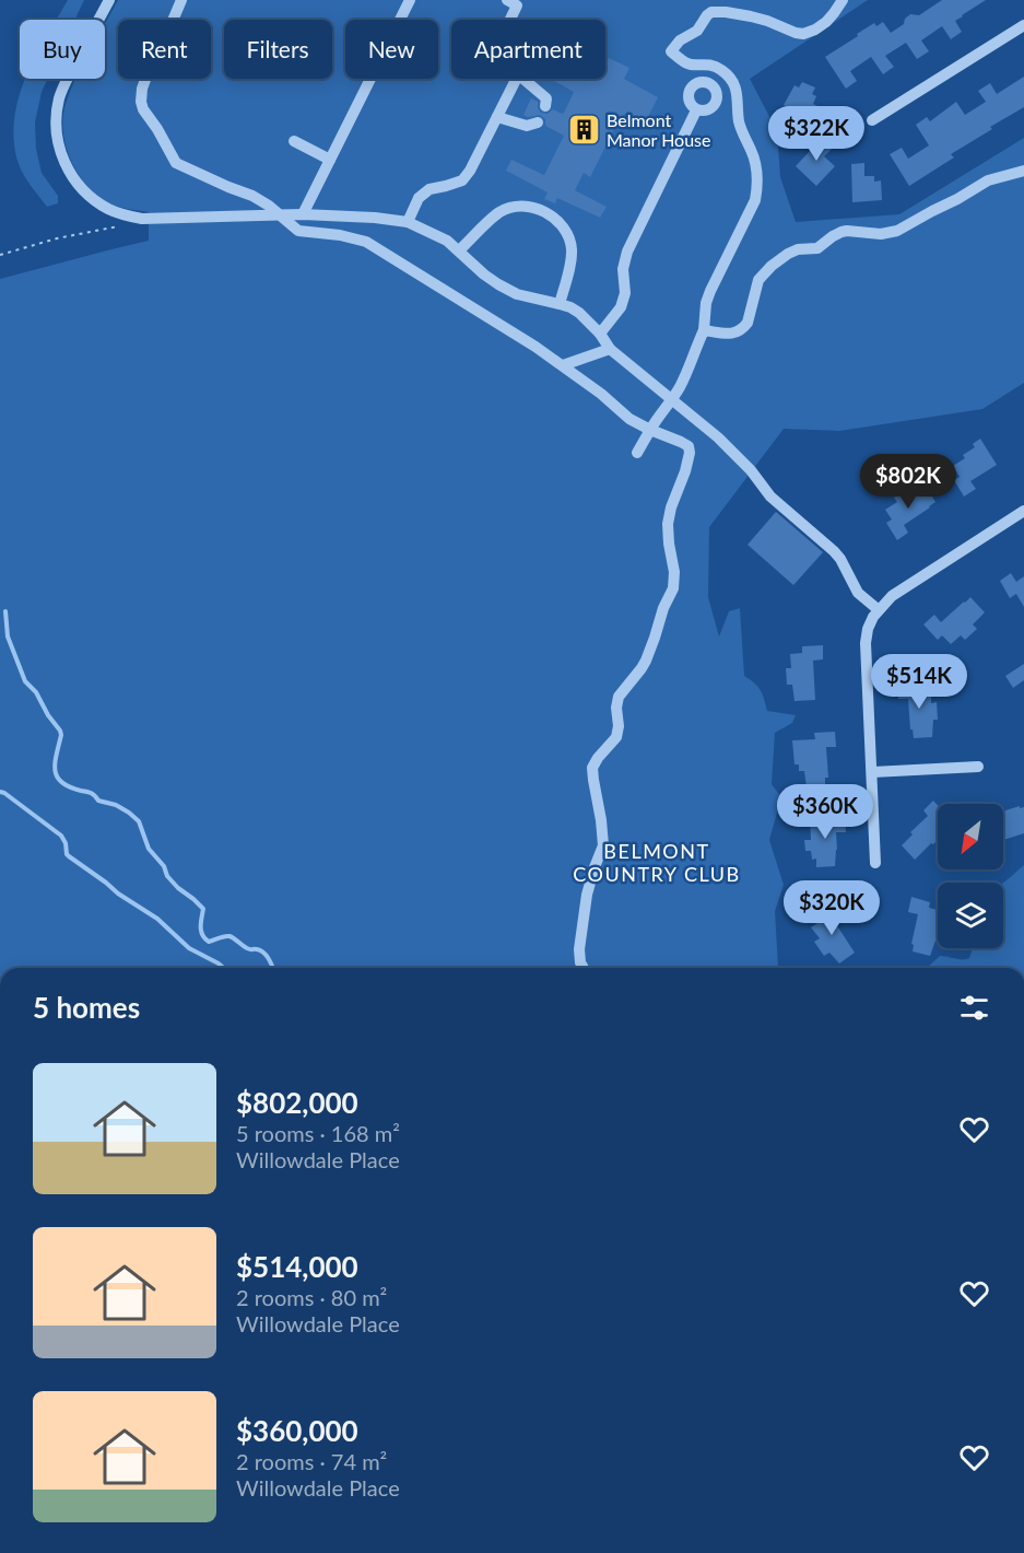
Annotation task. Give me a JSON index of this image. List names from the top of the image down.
{
  "districts": ["BELMONT COUNTRY CLUB"],
  "places": {
    "building": ["Belmont Manor House"]
  },
  "north": "bottom left",
  "page": {
    "chip": [
      "Buy",
      "Rent",
      "Filters",
      "New",
      "Apartment"
    ],
    "price": [
      "$322K",
      "$802K",
      "$514K",
      "$360K",
      "$320K"
    ],
    "heading": "5 homes",
    "list": [
      {
        "name": "$802,000",
        "note": "5 rooms · 168 m² · Willowdale Place"
      },
      {
        "name": "$514,000",
        "note": "2 rooms · 80 m² · Willowdale Place"
      },
      {
        "name": "$360,000",
        "note": "2 rooms · 74 m² · Willowdale Place"
      }
    ]
  }
}
